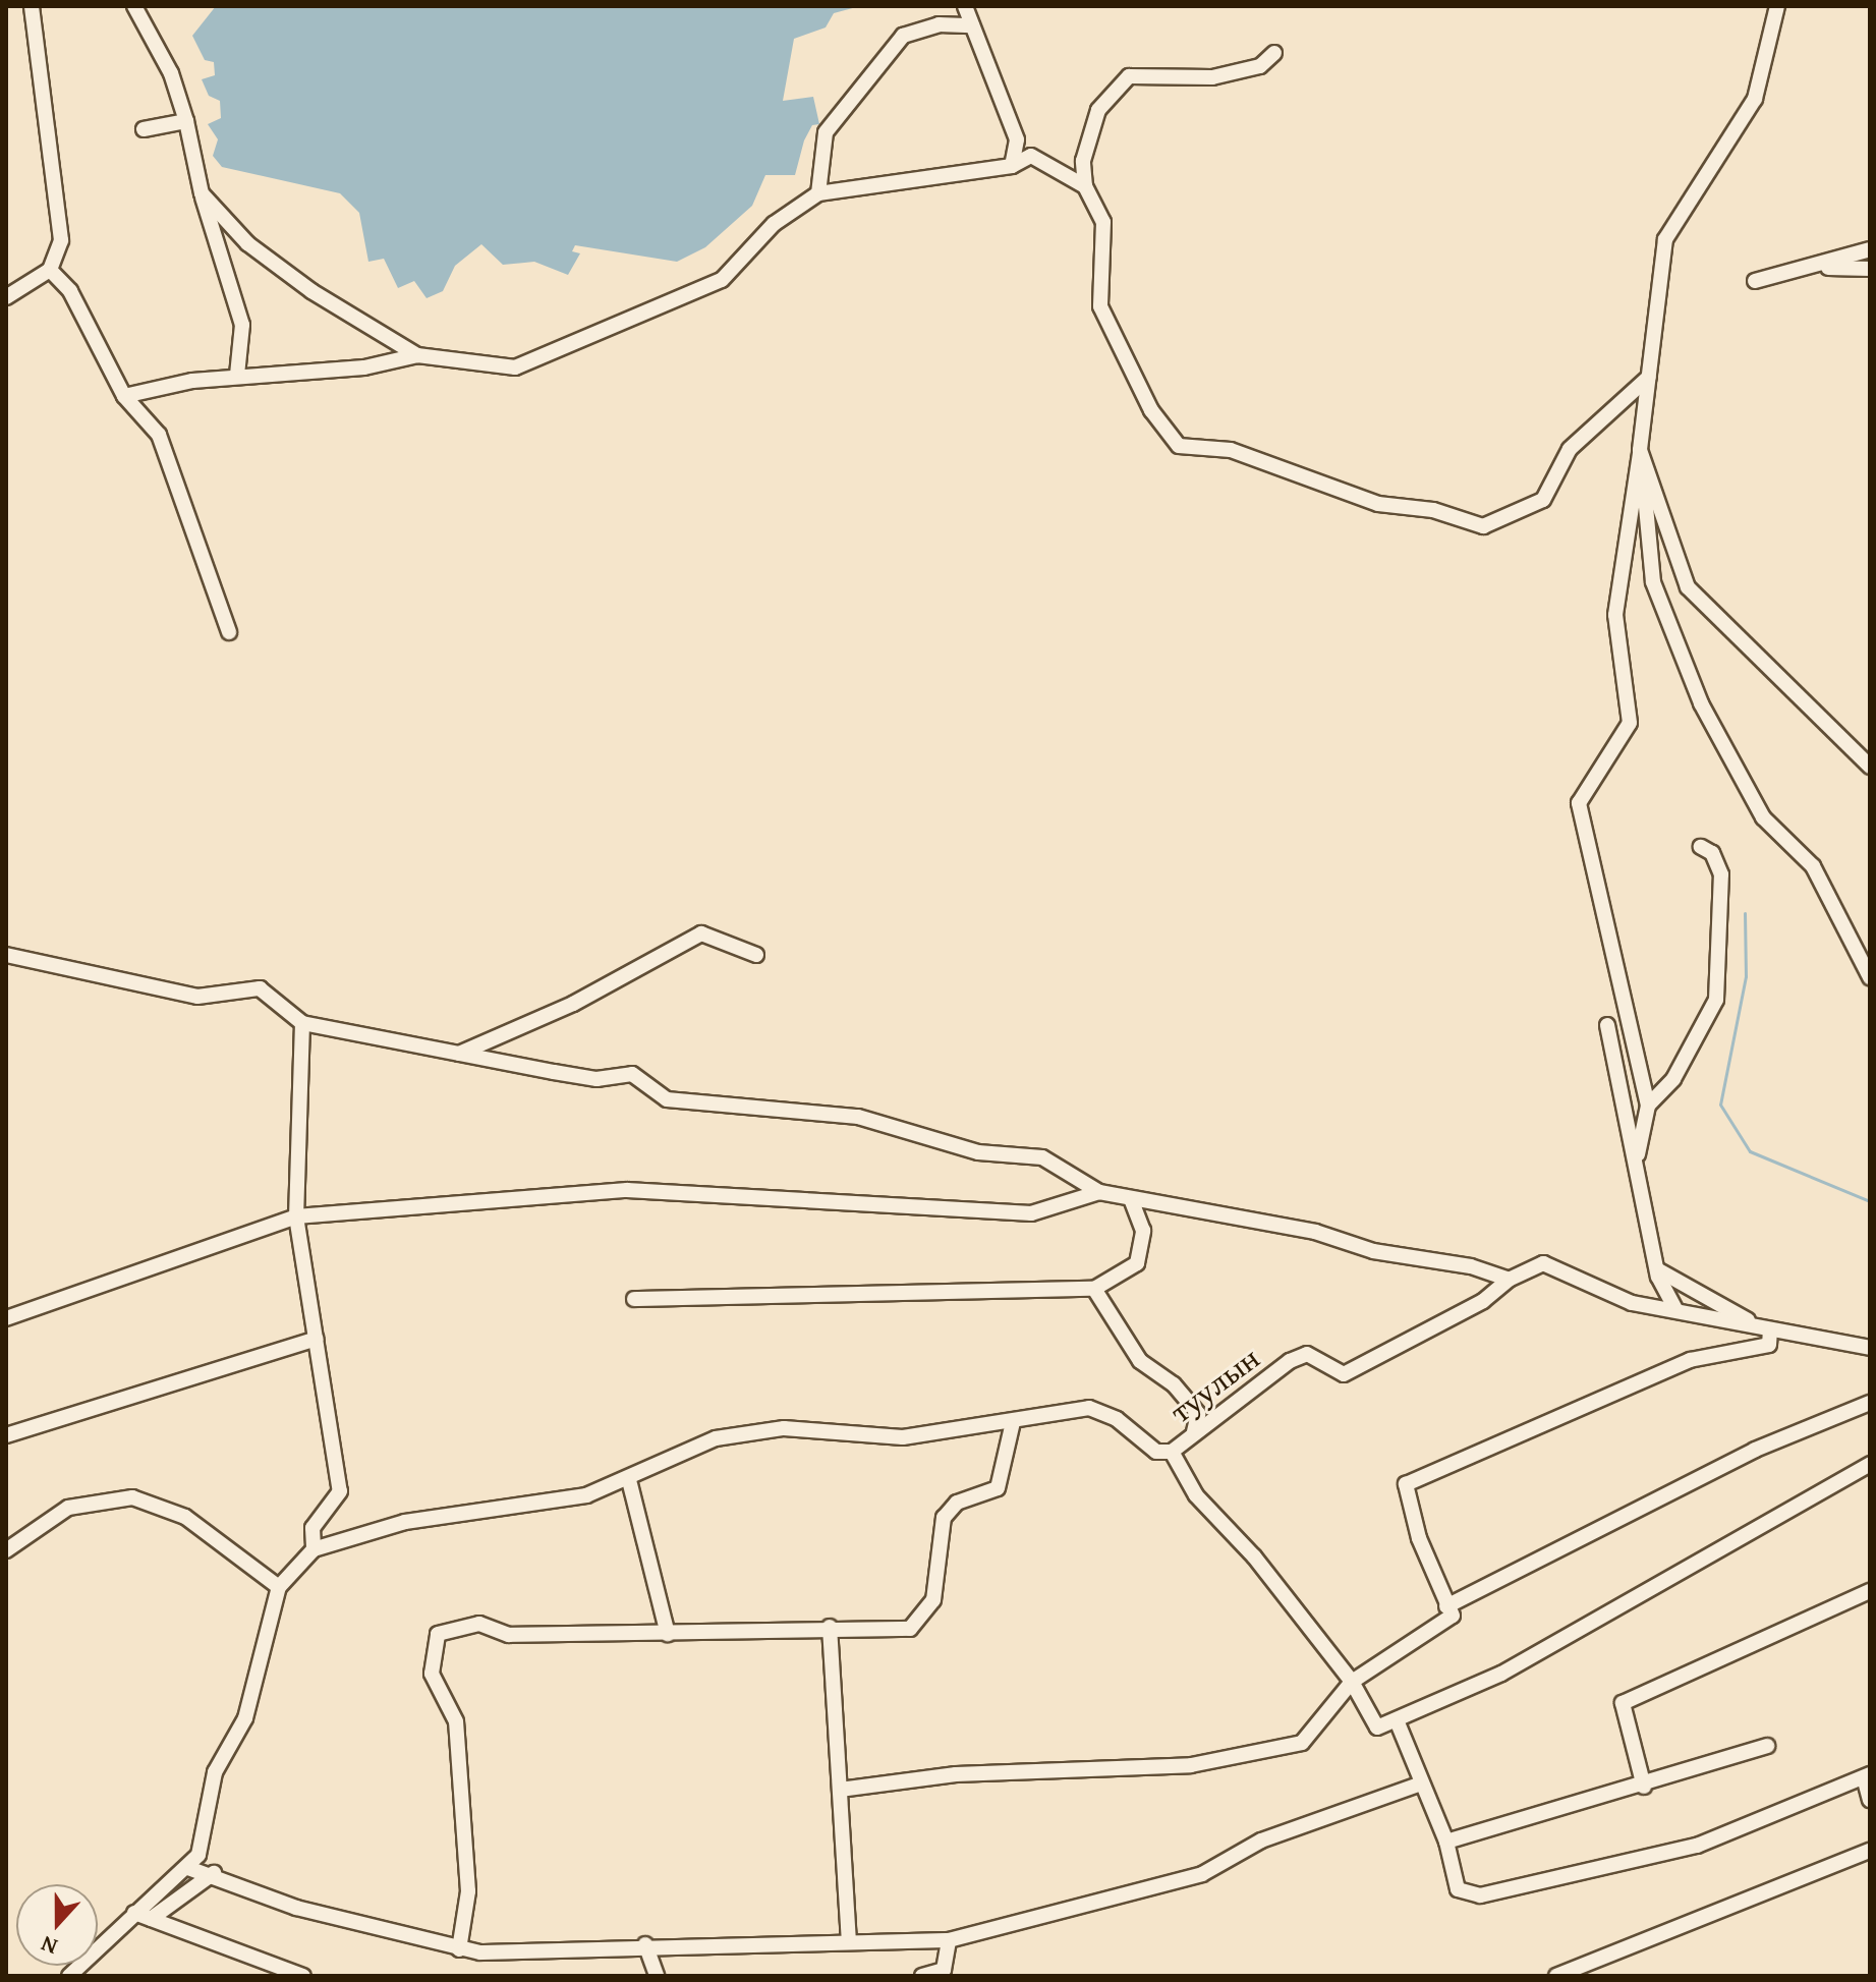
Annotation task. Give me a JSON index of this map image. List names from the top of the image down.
{
  "streets": {
    "street": ["туулын"]
  },
  "north": "bottom"
}
